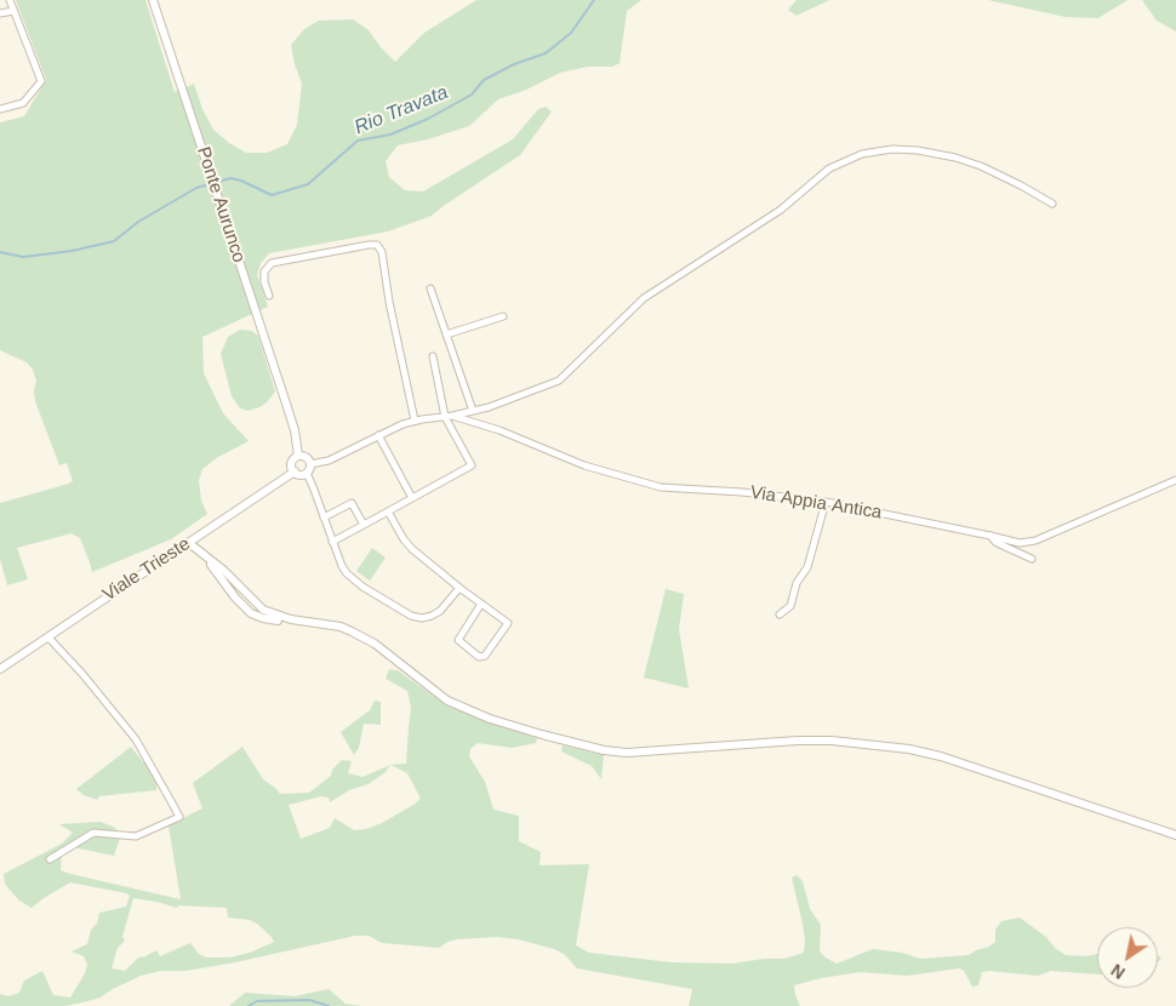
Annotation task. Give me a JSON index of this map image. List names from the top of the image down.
{
  "streets": {
    "street": ["Ponte Aurunco", "Via Appia Antica", "Viale Trieste"]
  },
  "crossings": [
    ["Ponte Aurunco", "Via Appia Antica"],
    ["Ponte Aurunco", "Viale Trieste"],
    ["Via Appia Antica", "Viale Trieste"]
  ],
  "water": ["Rio Travata"],
  "north": "bottom left"
}
